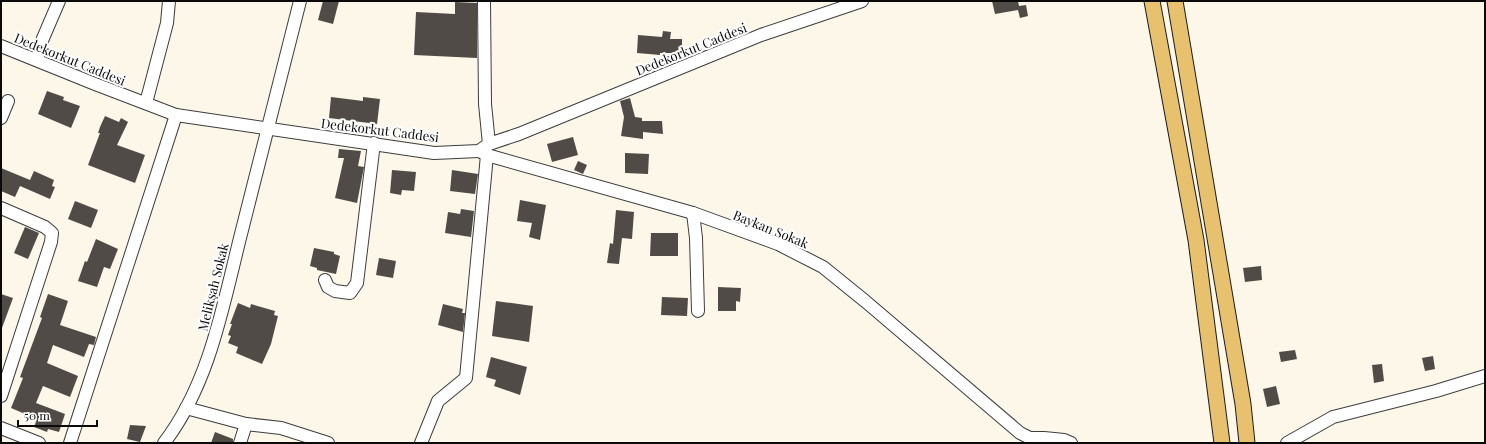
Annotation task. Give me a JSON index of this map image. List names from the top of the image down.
{
  "streets": {
    "street": ["Dedekorkut Caddesi", "Baykan Sokak", "Melikşah Sokak"]
  },
  "crossings": [
    ["Dedekorkut Caddesi", "Baykan Sokak"],
    ["Dedekorkut Caddesi", "Melikşah Sokak"]
  ],
  "scale_bar": "50 m"
}
